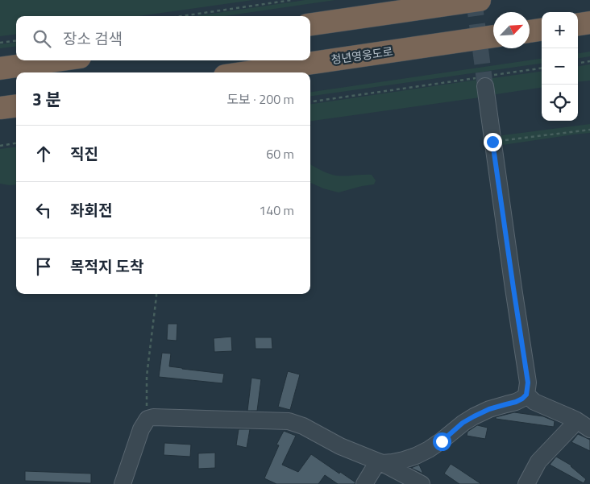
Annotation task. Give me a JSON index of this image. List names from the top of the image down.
{
  "streets": {
    "highway": ["청년영웅도로"]
  },
  "north": "top right",
  "page": {
    "map_buttons": ["+", "−"],
    "search": "장소 검색",
    "heading": ["3 분", "도보 · 200 m"],
    "list": [
      ["직진", "60 m"],
      ["좌회전", "140 m"],
      "목적지 도착"
    ]
  }
}
